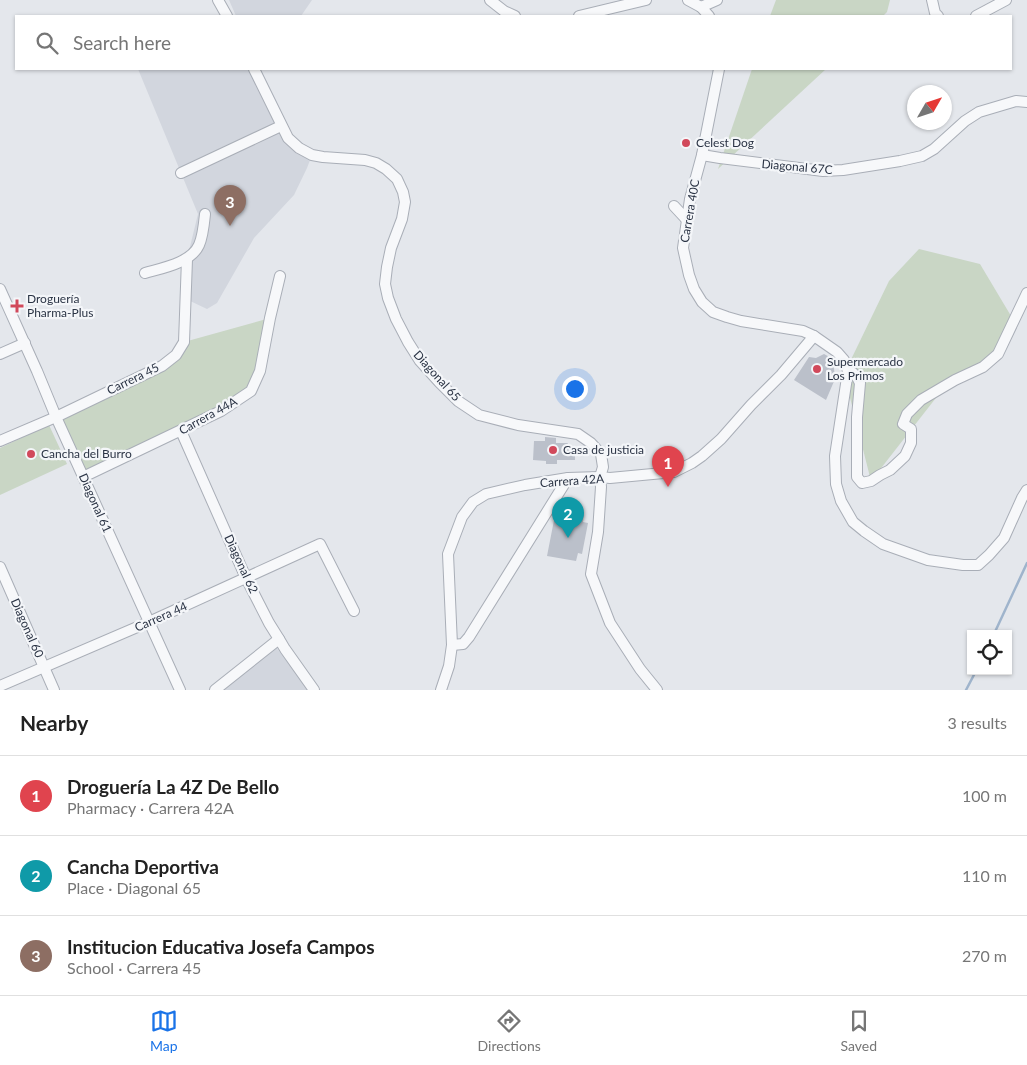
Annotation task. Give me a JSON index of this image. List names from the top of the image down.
{
  "streets": {
    "street": [
      "Diagonal 67C",
      "Carrera 40C",
      "Diagonal 65",
      "Carrera 45",
      "Carrera 44A",
      "Carrera 42A",
      "Diagonal 61",
      "Diagonal 62",
      "Carrera 44",
      "Diagonal 60"
    ]
  },
  "crossings": [
    ["Diagonal 67C", "Carrera 40C"],
    ["Carrera 40C", "Carrera 42A"],
    ["Diagonal 65", "Carrera 42A"],
    ["Carrera 45", "Diagonal 61"],
    ["Carrera 44A", "Diagonal 61"],
    ["Carrera 44A", "Diagonal 62"],
    ["Diagonal 61", "Carrera 44"],
    ["Diagonal 62", "Carrera 44"],
    ["Carrera 44", "Diagonal 60"]
  ],
  "places": {
    "other": [
      "Celest Dog",
      "Supermercado Los Primos",
      "Casa de justicia",
      "Cancha del Burro"
    ],
    "health": ["Droguería Pharma-Plus"]
  },
  "north": "top right",
  "page": {
    "search": "Search here",
    "pins": ["3", "1", "2"],
    "heading": ["Nearby", "3 results"],
    "list": [
      {
        "mark": "1",
        "name": "Droguería La 4Z De Bello",
        "note": "Pharmacy · Carrera 42A",
        "value": "100 m"
      },
      {
        "mark": "2",
        "name": "Cancha Deportiva",
        "note": "Place · Diagonal 65",
        "value": "110 m"
      },
      {
        "mark": "3",
        "name": "Institucion Educativa Josefa Campos",
        "note": "School · Carrera 45",
        "value": "270 m"
      }
    ],
    "nav": ["Map", "Directions", "Saved"]
  }
}
